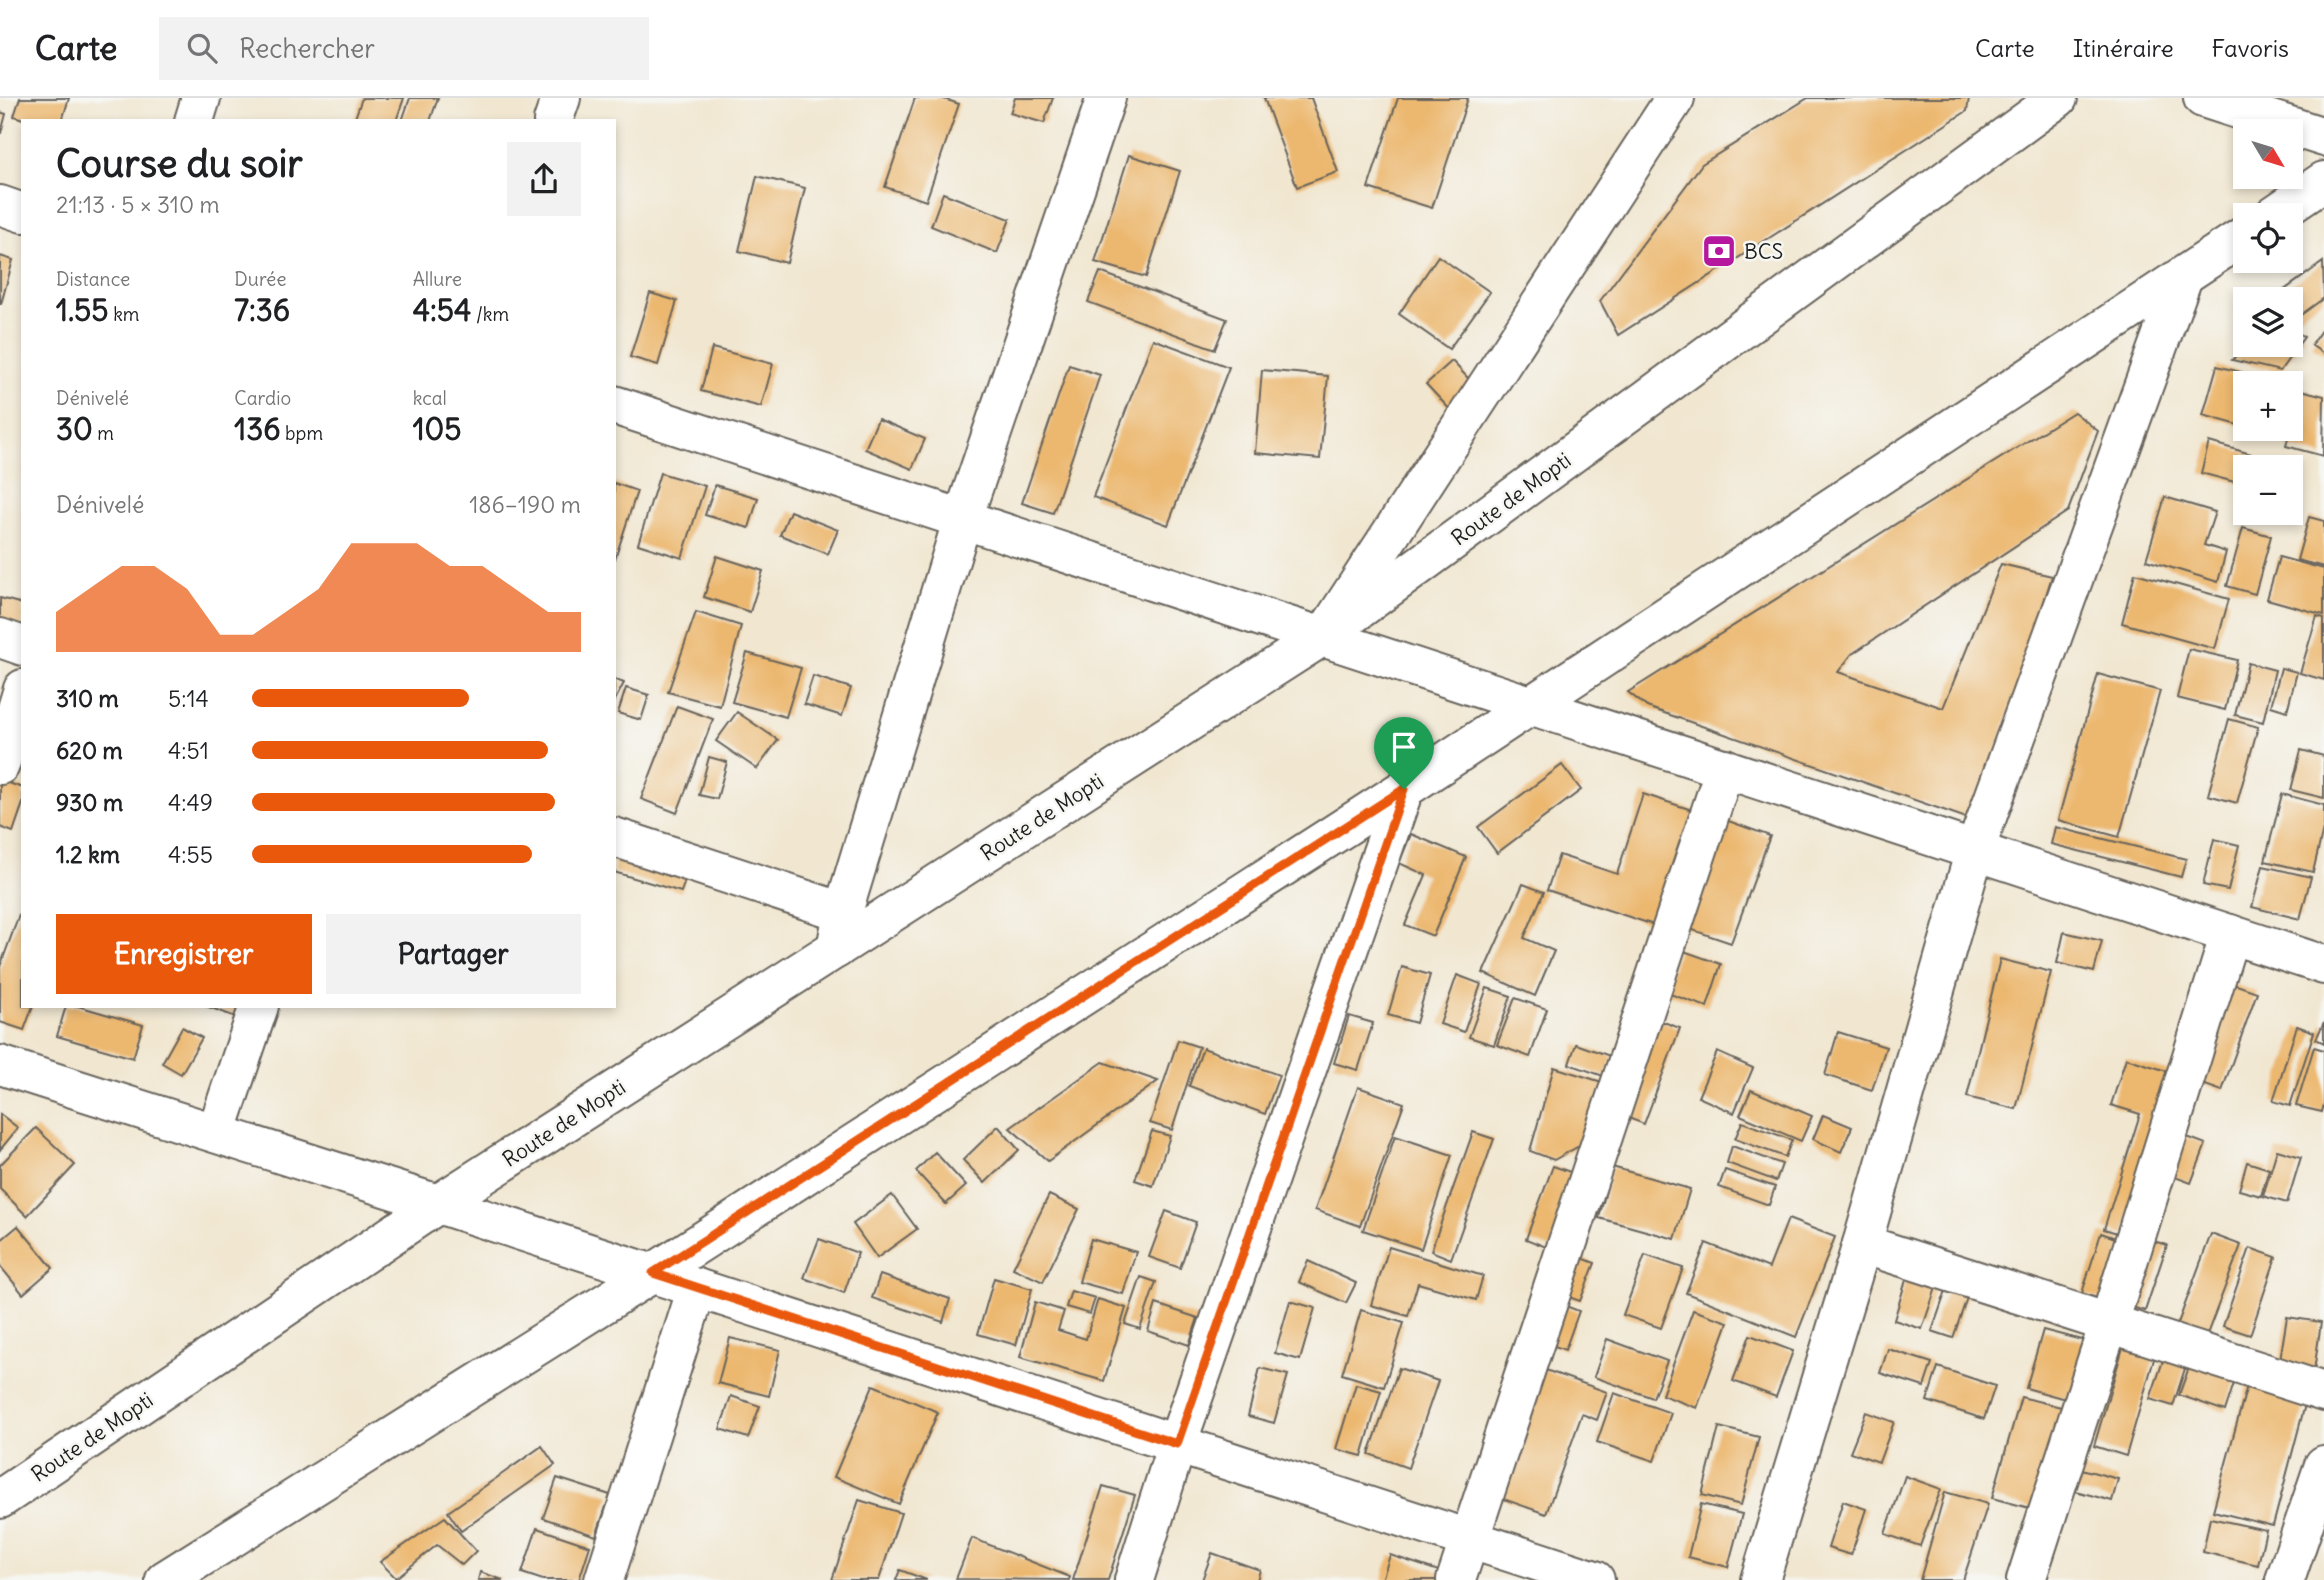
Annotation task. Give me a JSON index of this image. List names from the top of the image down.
{
  "streets": {
    "main road": ["Route de Mopti"]
  },
  "places": {
    "bank": ["BCS"]
  },
  "north": "bottom right",
  "page": {
    "header": "Carte",
    "search": "Rechercher",
    "nav": ["Carte", "Itinéraire", "Favoris"],
    "map_buttons": ["+", "−"],
    "heading": ["Course du soir", "21:13 · 5 × 310 m"],
    "stats": [
      ["Distance", "1.55 km"],
      ["Durée", "7:36"],
      ["Allure", "4:54 /km"],
      ["Dénivelé", "30 m"],
      ["Cardio", "136 bpm"],
      ["kcal", "105"]
    ],
    "chart": ["Dénivelé", "186–190 m"],
    "list": [
      {
        "name": "310 m",
        "note": "5:14"
      },
      {
        "name": "620 m",
        "note": "4:51"
      },
      {
        "name": "930 m",
        "note": "4:49"
      },
      {
        "name": "1.2 km",
        "note": "4:55"
      }
    ],
    "buttons": ["Enregistrer", "Partager"]
  }
}
